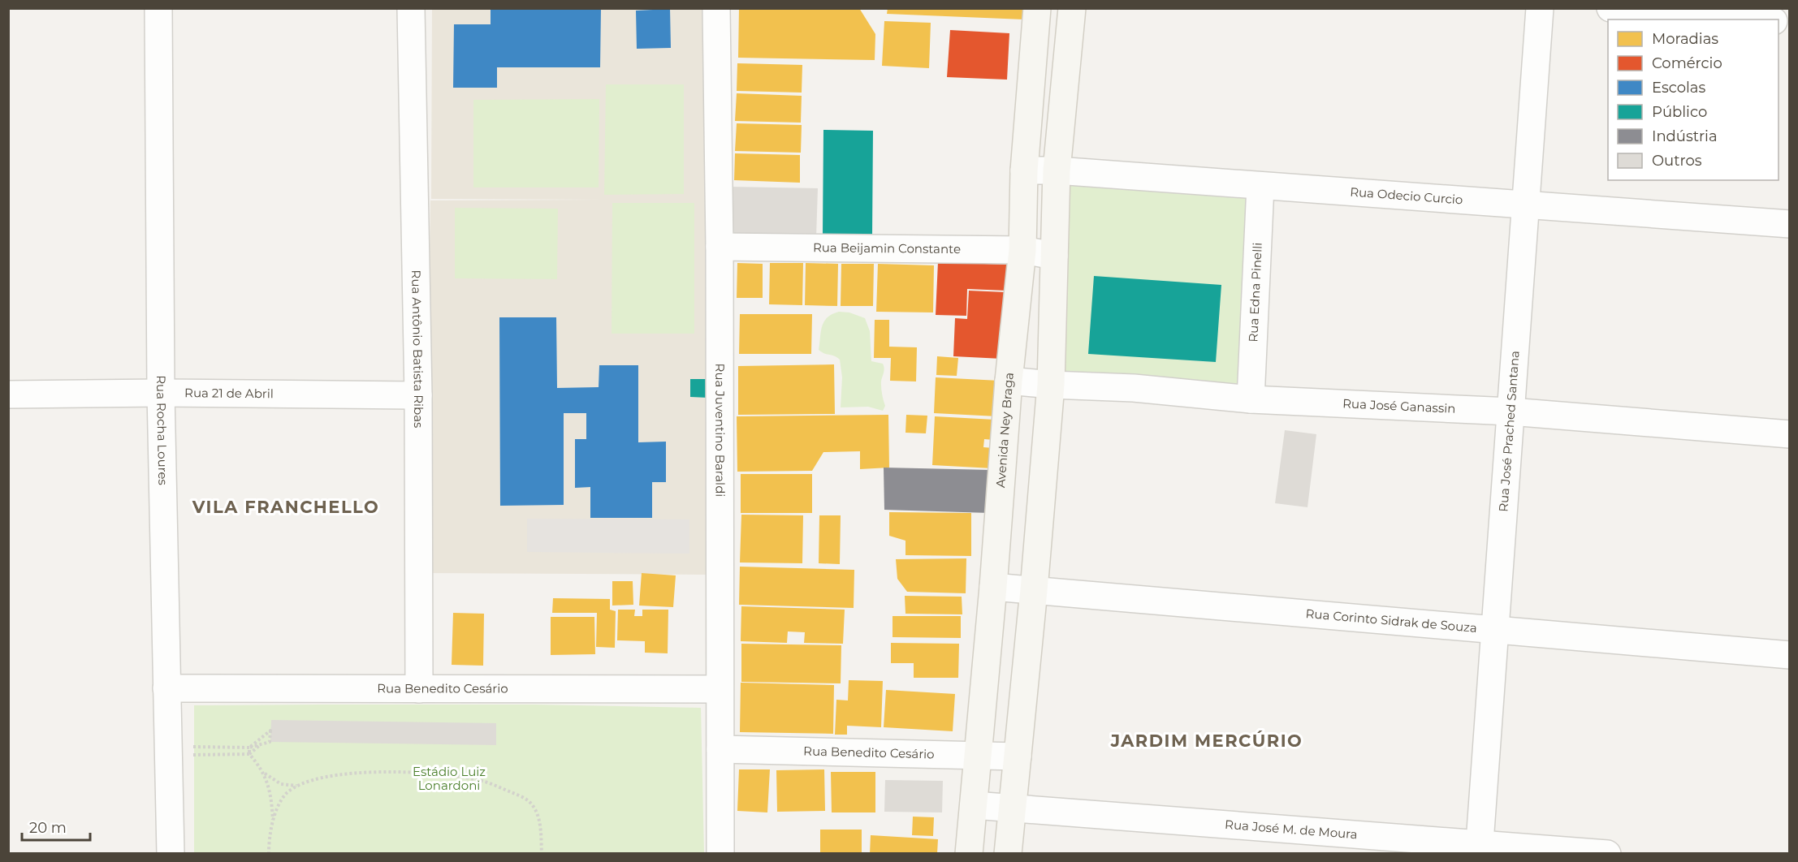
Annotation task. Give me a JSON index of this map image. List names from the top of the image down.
{
  "streets": {
    "street": [
      "Rua Odecio Curcio",
      "Rua Beijamin Constante",
      "Rua Edna Pinelli",
      "Rua Antônio Batista Ribas",
      "Rua 21 de Abril",
      "Rua José Ganassin",
      "Rua Rocha Loures",
      "Rua Juventino Baraldi",
      "Avenida Ney Braga",
      "Rua José Prached Santana",
      "Rua Corinto Sidrak de Souza",
      "Rua Benedito Cesário",
      "Rua José M. de Moura"
    ]
  },
  "crossings": [
    ["Rua Odecio Curcio", "Rua Edna Pinelli"],
    ["Rua Odecio Curcio", "Avenida Ney Braga"],
    ["Rua Odecio Curcio", "Rua José Prached Santana"],
    ["Rua Beijamin Constante", "Rua Juventino Baraldi"],
    ["Rua Beijamin Constante", "Avenida Ney Braga"],
    ["Rua Edna Pinelli", "Rua José Ganassin"],
    ["Rua Antônio Batista Ribas", "Rua 21 de Abril"],
    ["Rua Antônio Batista Ribas", "Rua Benedito Cesário"],
    ["Rua 21 de Abril", "Rua Rocha Loures"],
    ["Rua José Ganassin", "Avenida Ney Braga"],
    ["Rua José Ganassin", "Rua José Prached Santana"],
    ["Rua Rocha Loures", "Rua Benedito Cesário"],
    ["Rua Juventino Baraldi", "Rua Benedito Cesário"],
    ["Avenida Ney Braga", "Rua Corinto Sidrak de Souza"],
    ["Avenida Ney Braga", "Rua Benedito Cesário"],
    ["Avenida Ney Braga", "Rua José M. de Moura"],
    ["Rua José Prached Santana", "Rua Corinto Sidrak de Souza"],
    ["Rua José Prached Santana", "Rua José M. de Moura"]
  ],
  "districts": ["VILA FRANCHELLO", "JARDIM MERCÚRIO"],
  "parks": ["Estádio Luiz Lonardoni"],
  "legend": [
    "Moradias",
    "Comércio",
    "Escolas",
    "Público",
    "Indústria",
    "Outros"
  ],
  "scale_bar": "20 m"
}
